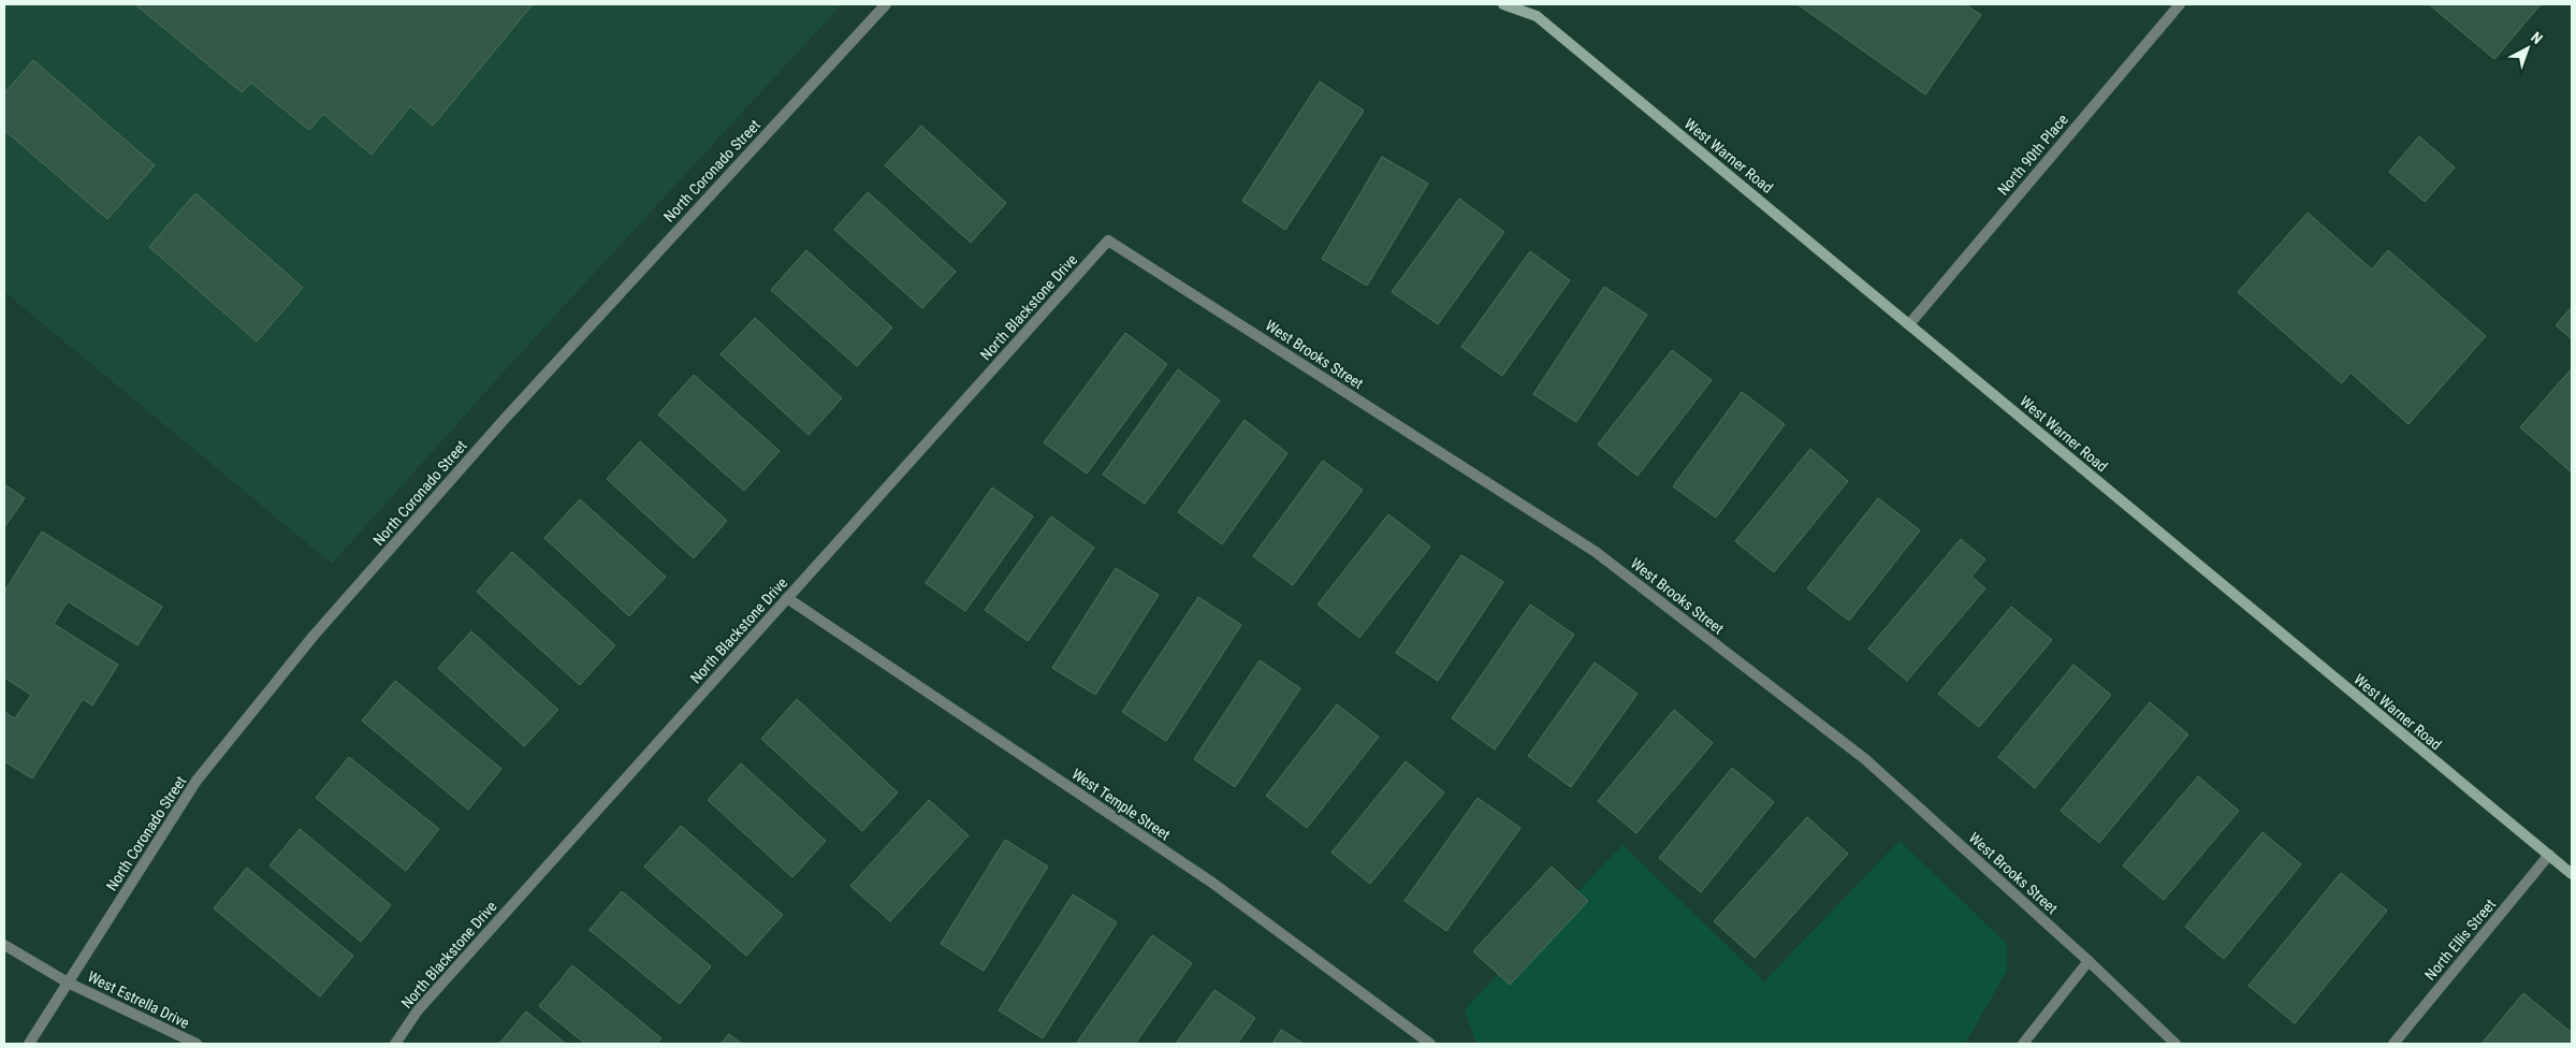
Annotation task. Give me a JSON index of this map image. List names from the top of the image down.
{
  "streets": {
    "main road": ["West Warner Road"],
    "street": [
      "North 90th Place",
      "North Coronado Street",
      "North Blackstone Drive",
      "West Brooks Street",
      "West Temple Street",
      "North Ellis Street",
      "West Estrella Drive"
    ]
  },
  "crossings": [
    ["North 90th Place", "West Warner Road"],
    ["West Warner Road", "North Ellis Street"],
    ["North Coronado Street", "West Estrella Drive"],
    ["North Blackstone Drive", "West Brooks Street"],
    ["North Blackstone Drive", "West Temple Street"]
  ],
  "north": "top right"
}
